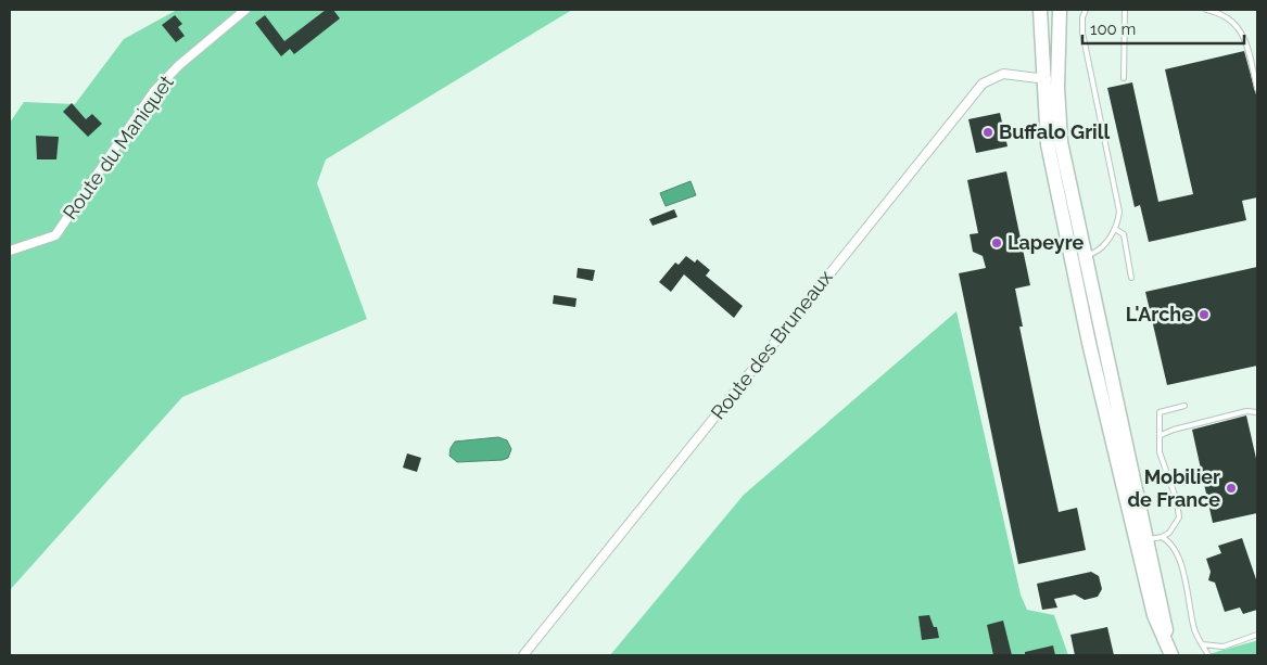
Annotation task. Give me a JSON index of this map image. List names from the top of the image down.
{
  "streets": {
    "street": ["Route du Maniquet", "Route des Bruneaux"]
  },
  "places": [
    "Buffalo Grill",
    "Lapeyre",
    "L'Arche",
    "Mobilier de France"
  ],
  "scale_bar": "100 m"
}
